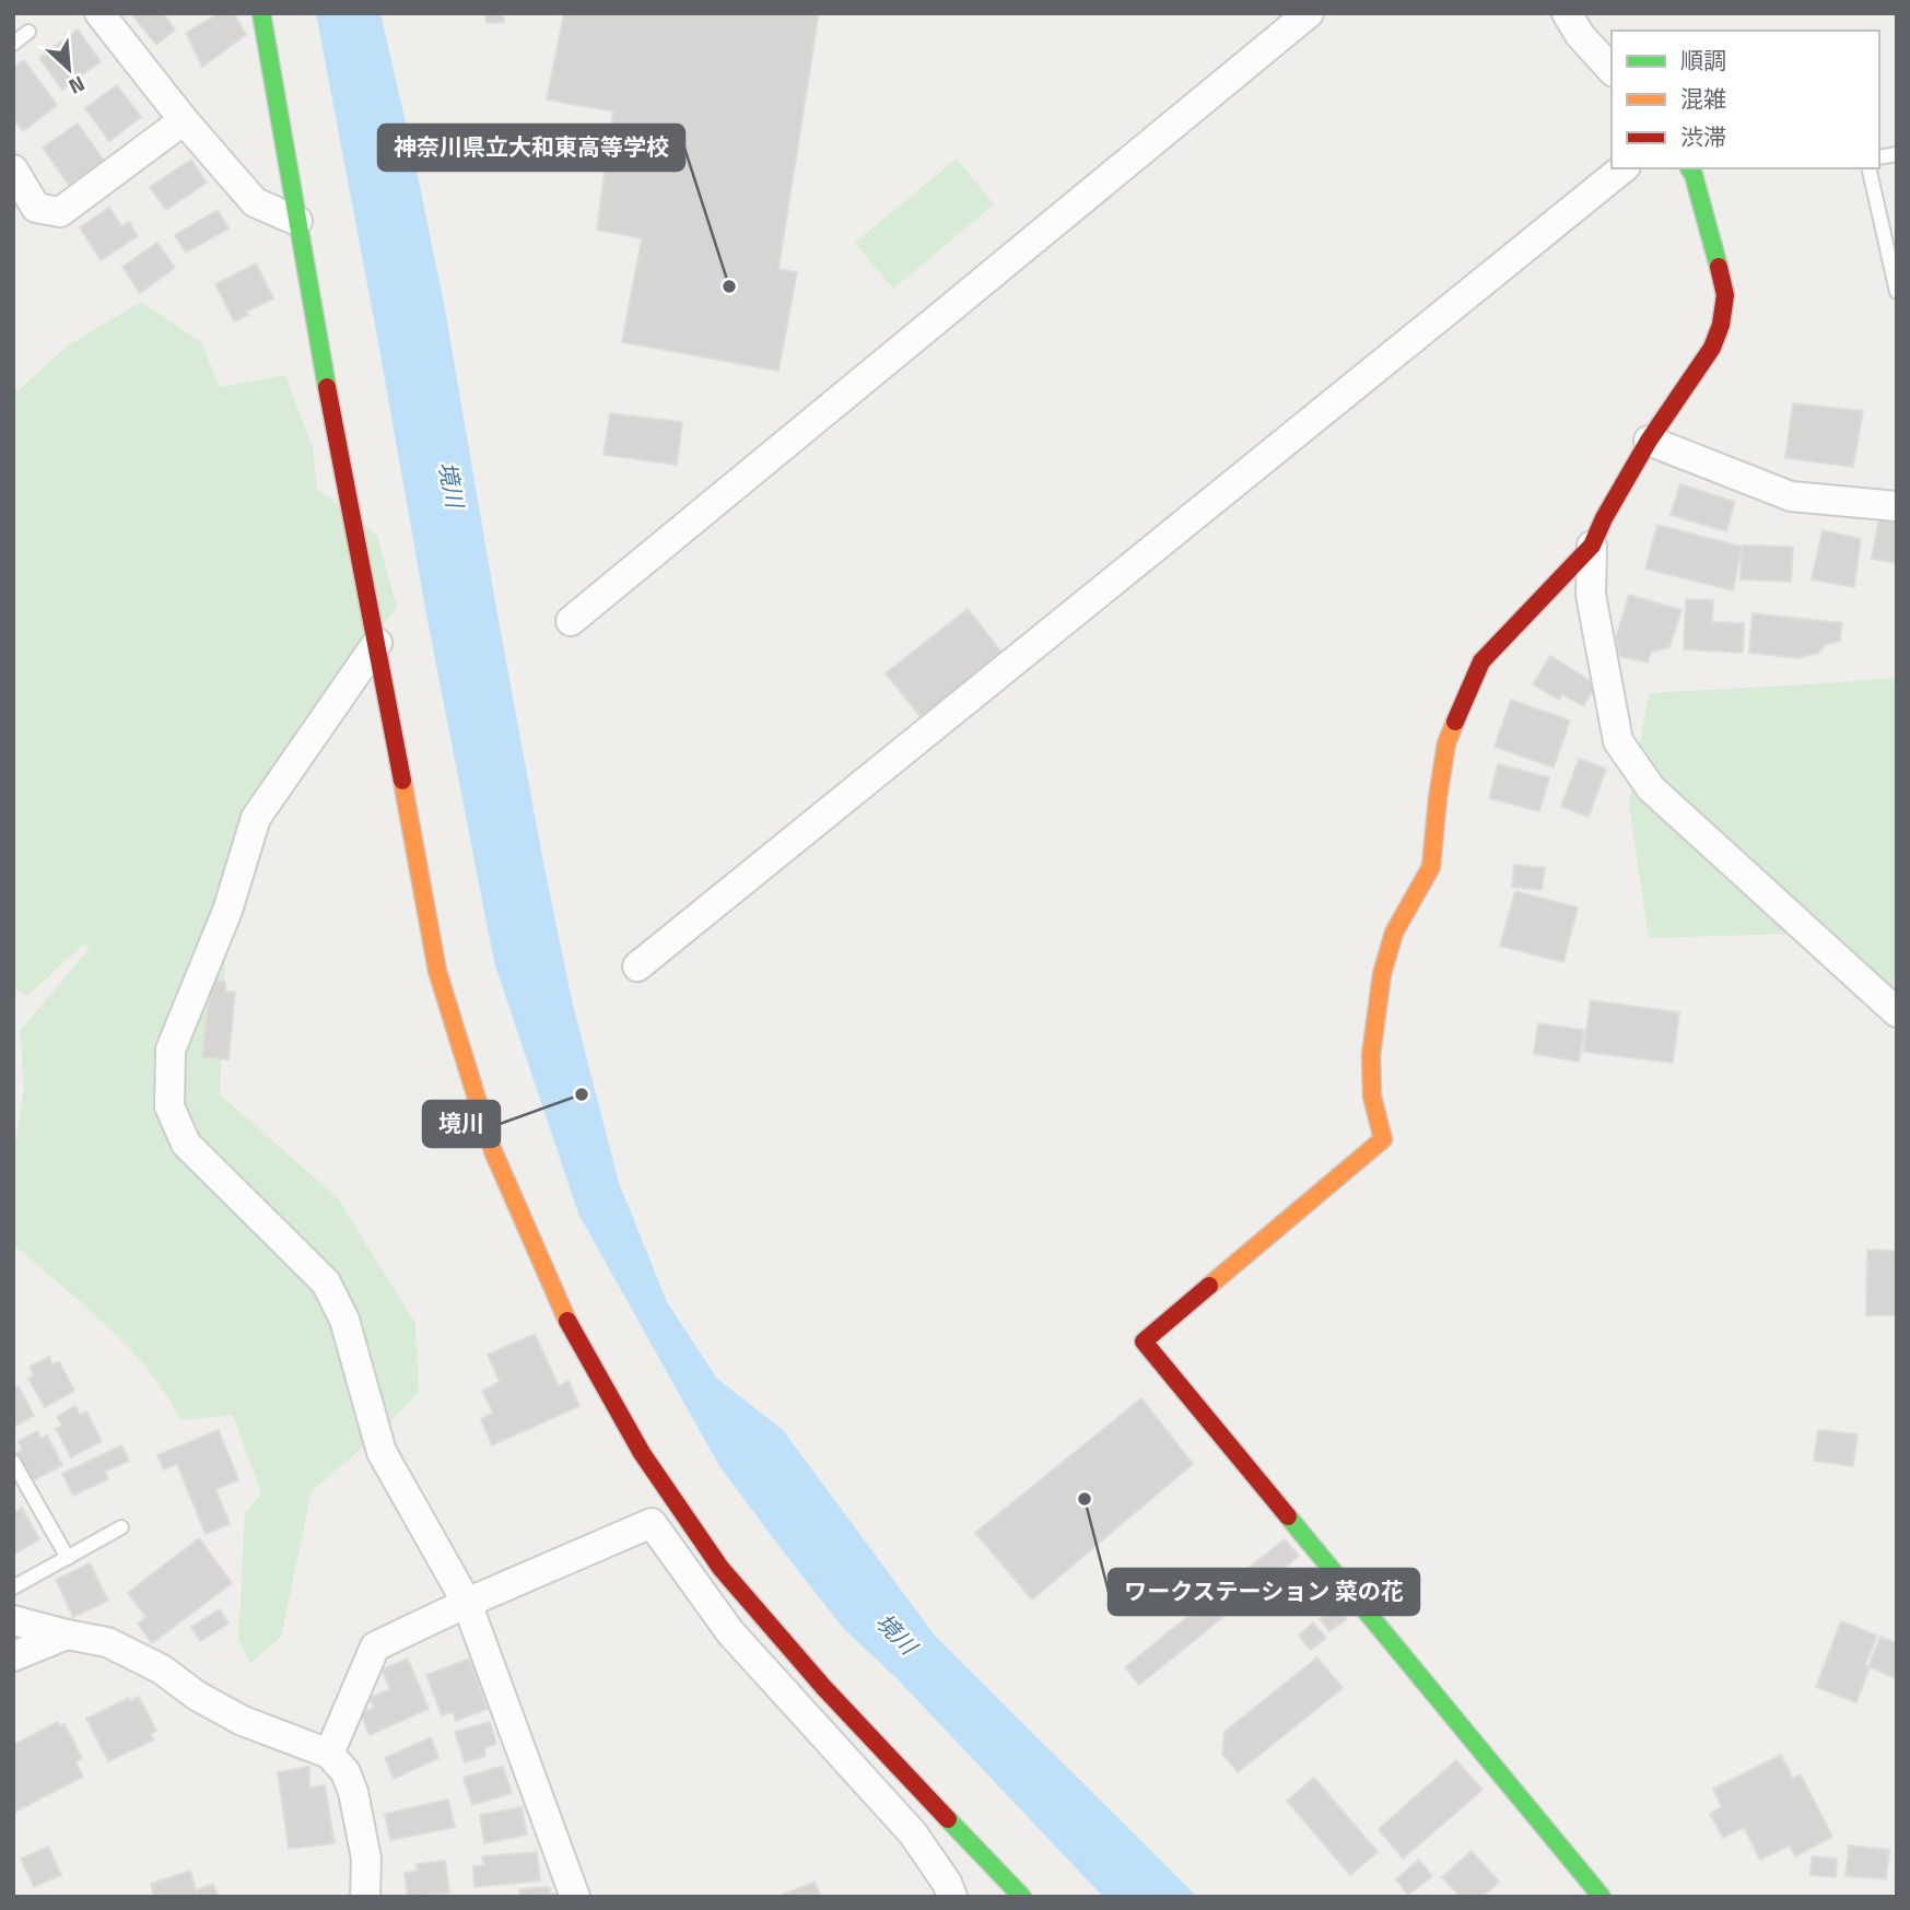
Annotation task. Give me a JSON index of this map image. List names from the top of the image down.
{
  "water": ["境川"],
  "places": ["神奈川県立大和東高等学校", "境川", "ワークステーション 菜の花"],
  "legend": ["順調", "混雑", "渋滞"],
  "north": "bottom right"
}
